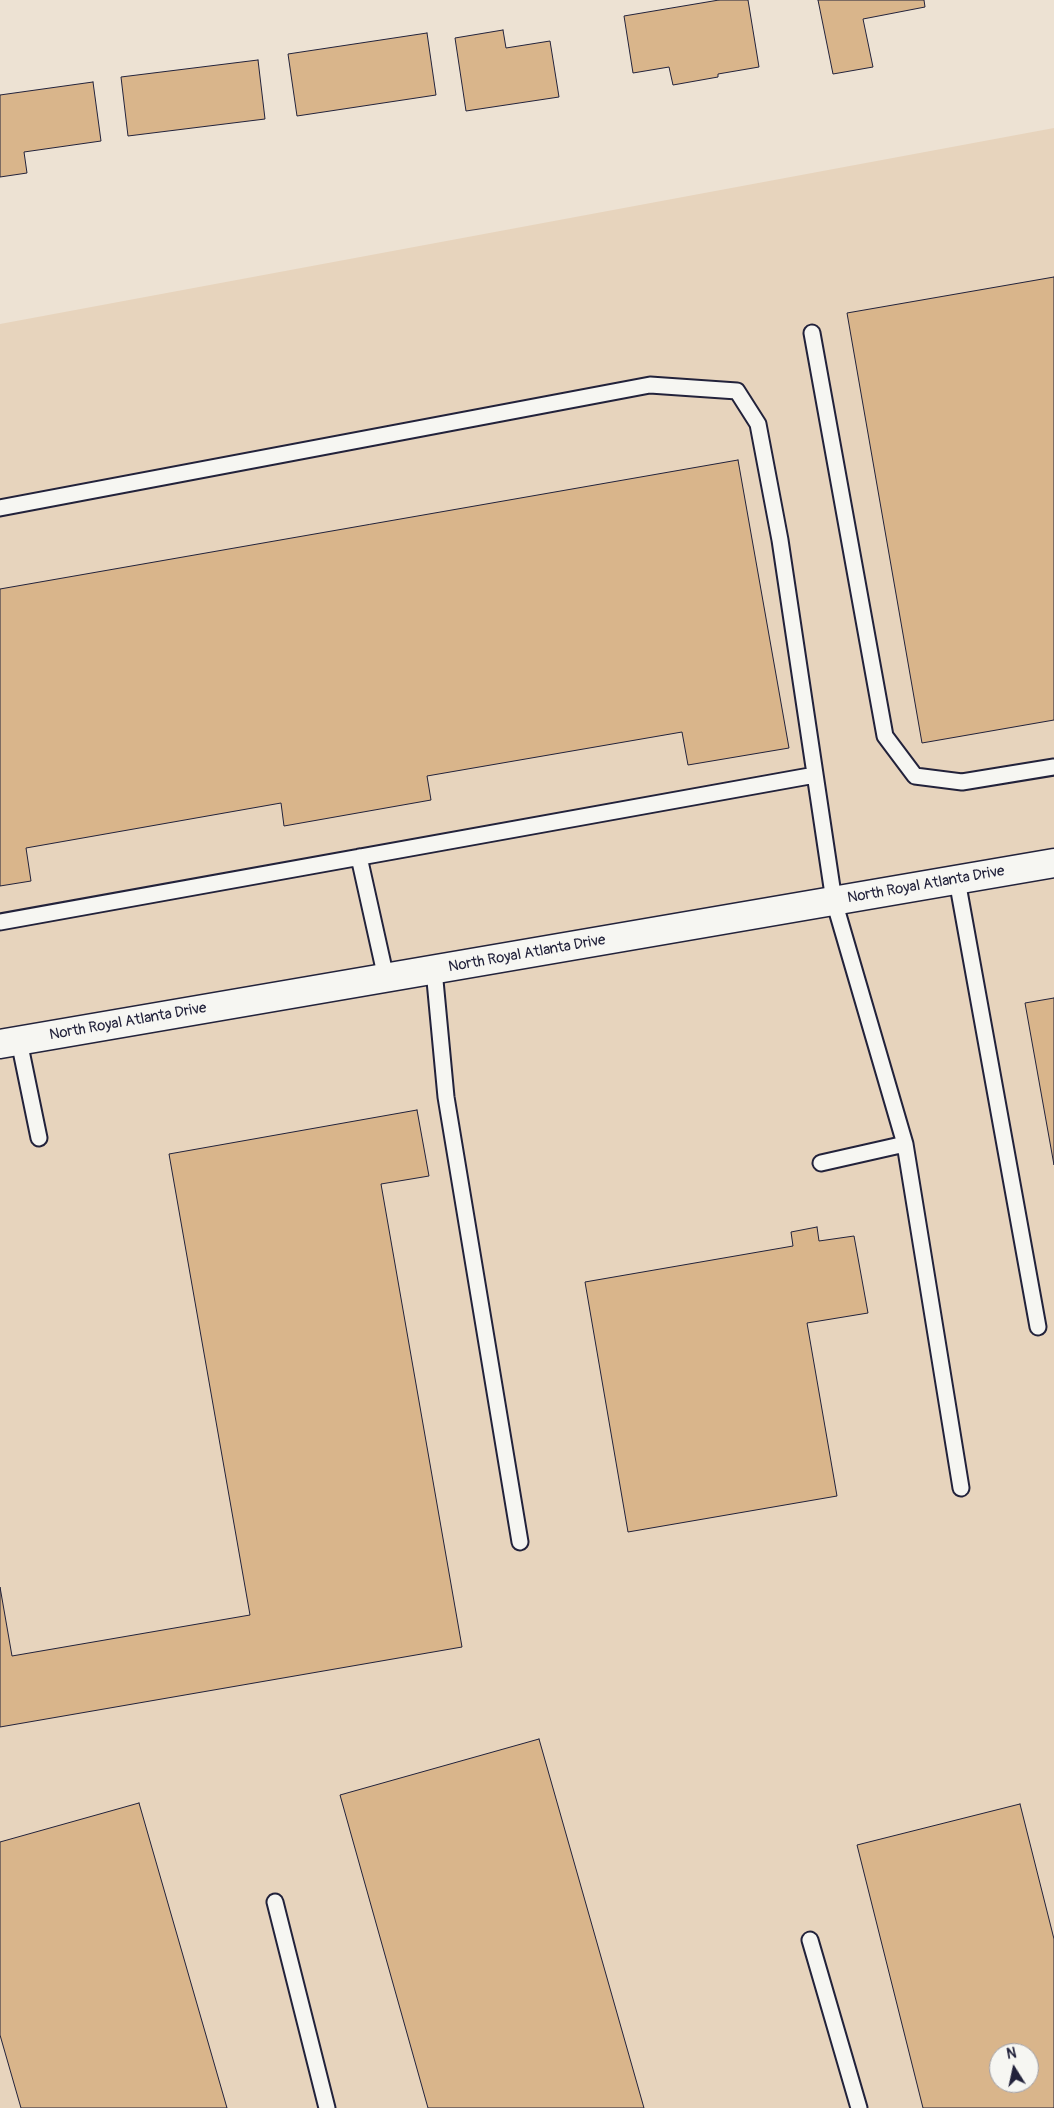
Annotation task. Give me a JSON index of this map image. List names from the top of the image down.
{
  "streets": {
    "street": ["North Royal Atlanta Drive"]
  },
  "north": "top"
}
